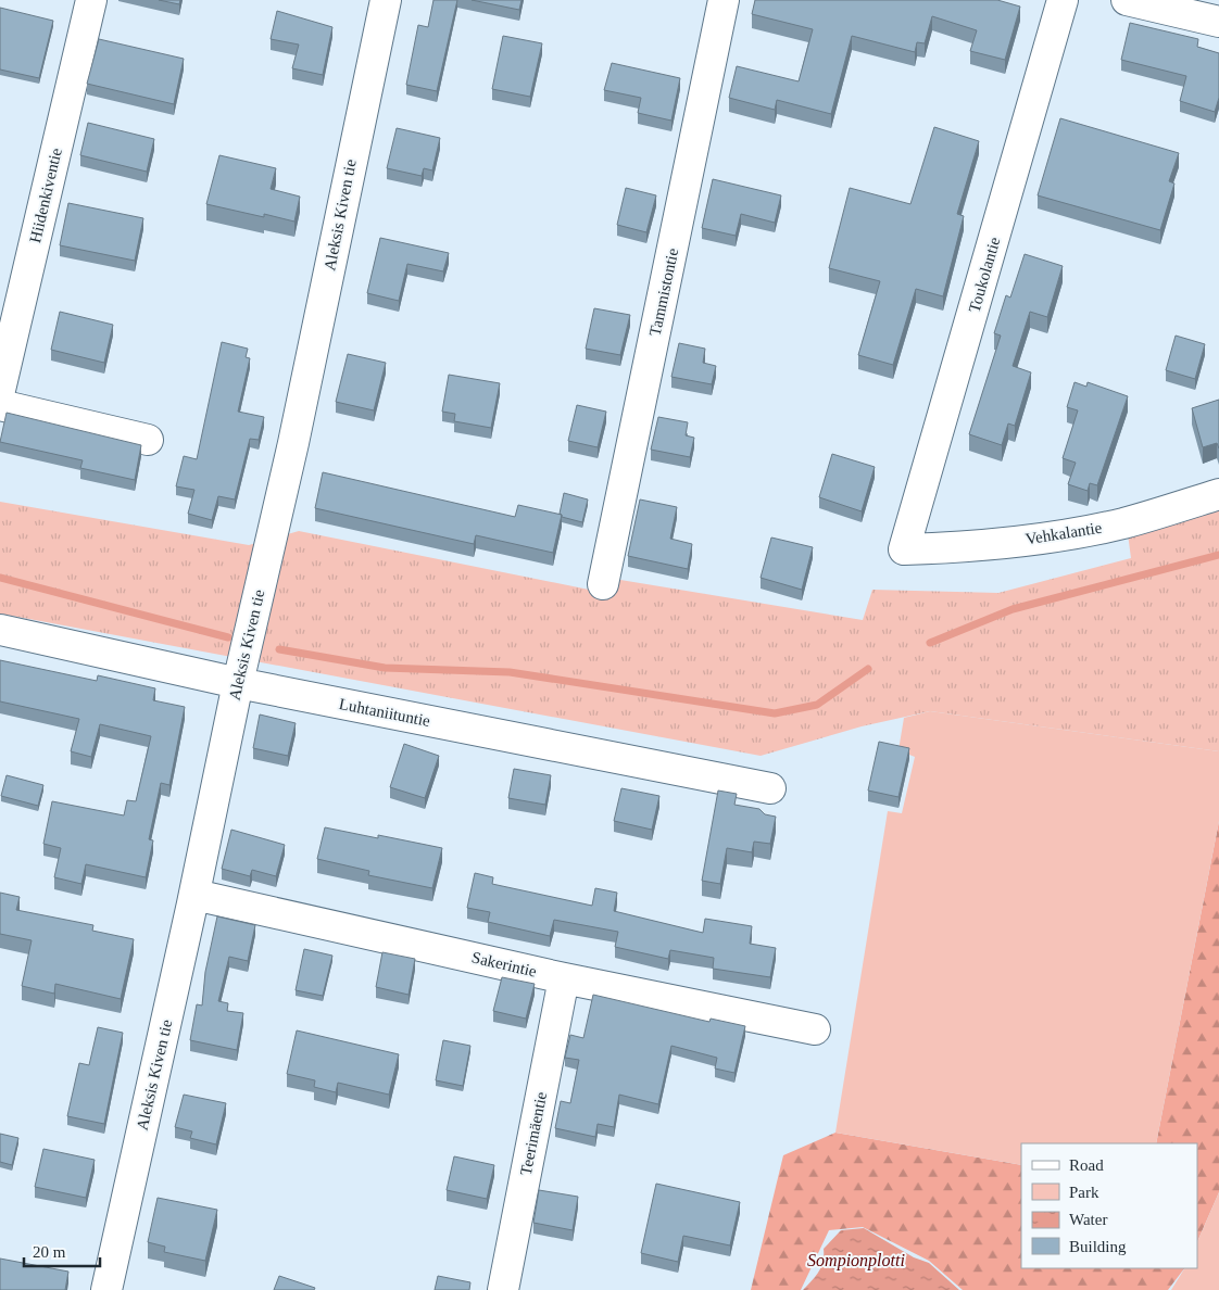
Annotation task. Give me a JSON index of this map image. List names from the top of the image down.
{
  "streets": {
    "street": [
      "Hiidenkiventie",
      "Aleksis Kiven tie",
      "Toukolantie",
      "Tammistontie",
      "Vehkalantie",
      "Luhtaniituntie",
      "Sakerintie",
      "Teerimäentie"
    ]
  },
  "crossings": [
    ["Aleksis Kiven tie", "Luhtaniituntie"],
    ["Aleksis Kiven tie", "Sakerintie"],
    ["Toukolantie", "Vehkalantie"],
    ["Sakerintie", "Teerimäentie"]
  ],
  "water": ["Sompionplotti"],
  "legend": [
    "Road",
    "Park",
    "Water",
    "Building"
  ],
  "scale_bar": "20 m"
}
